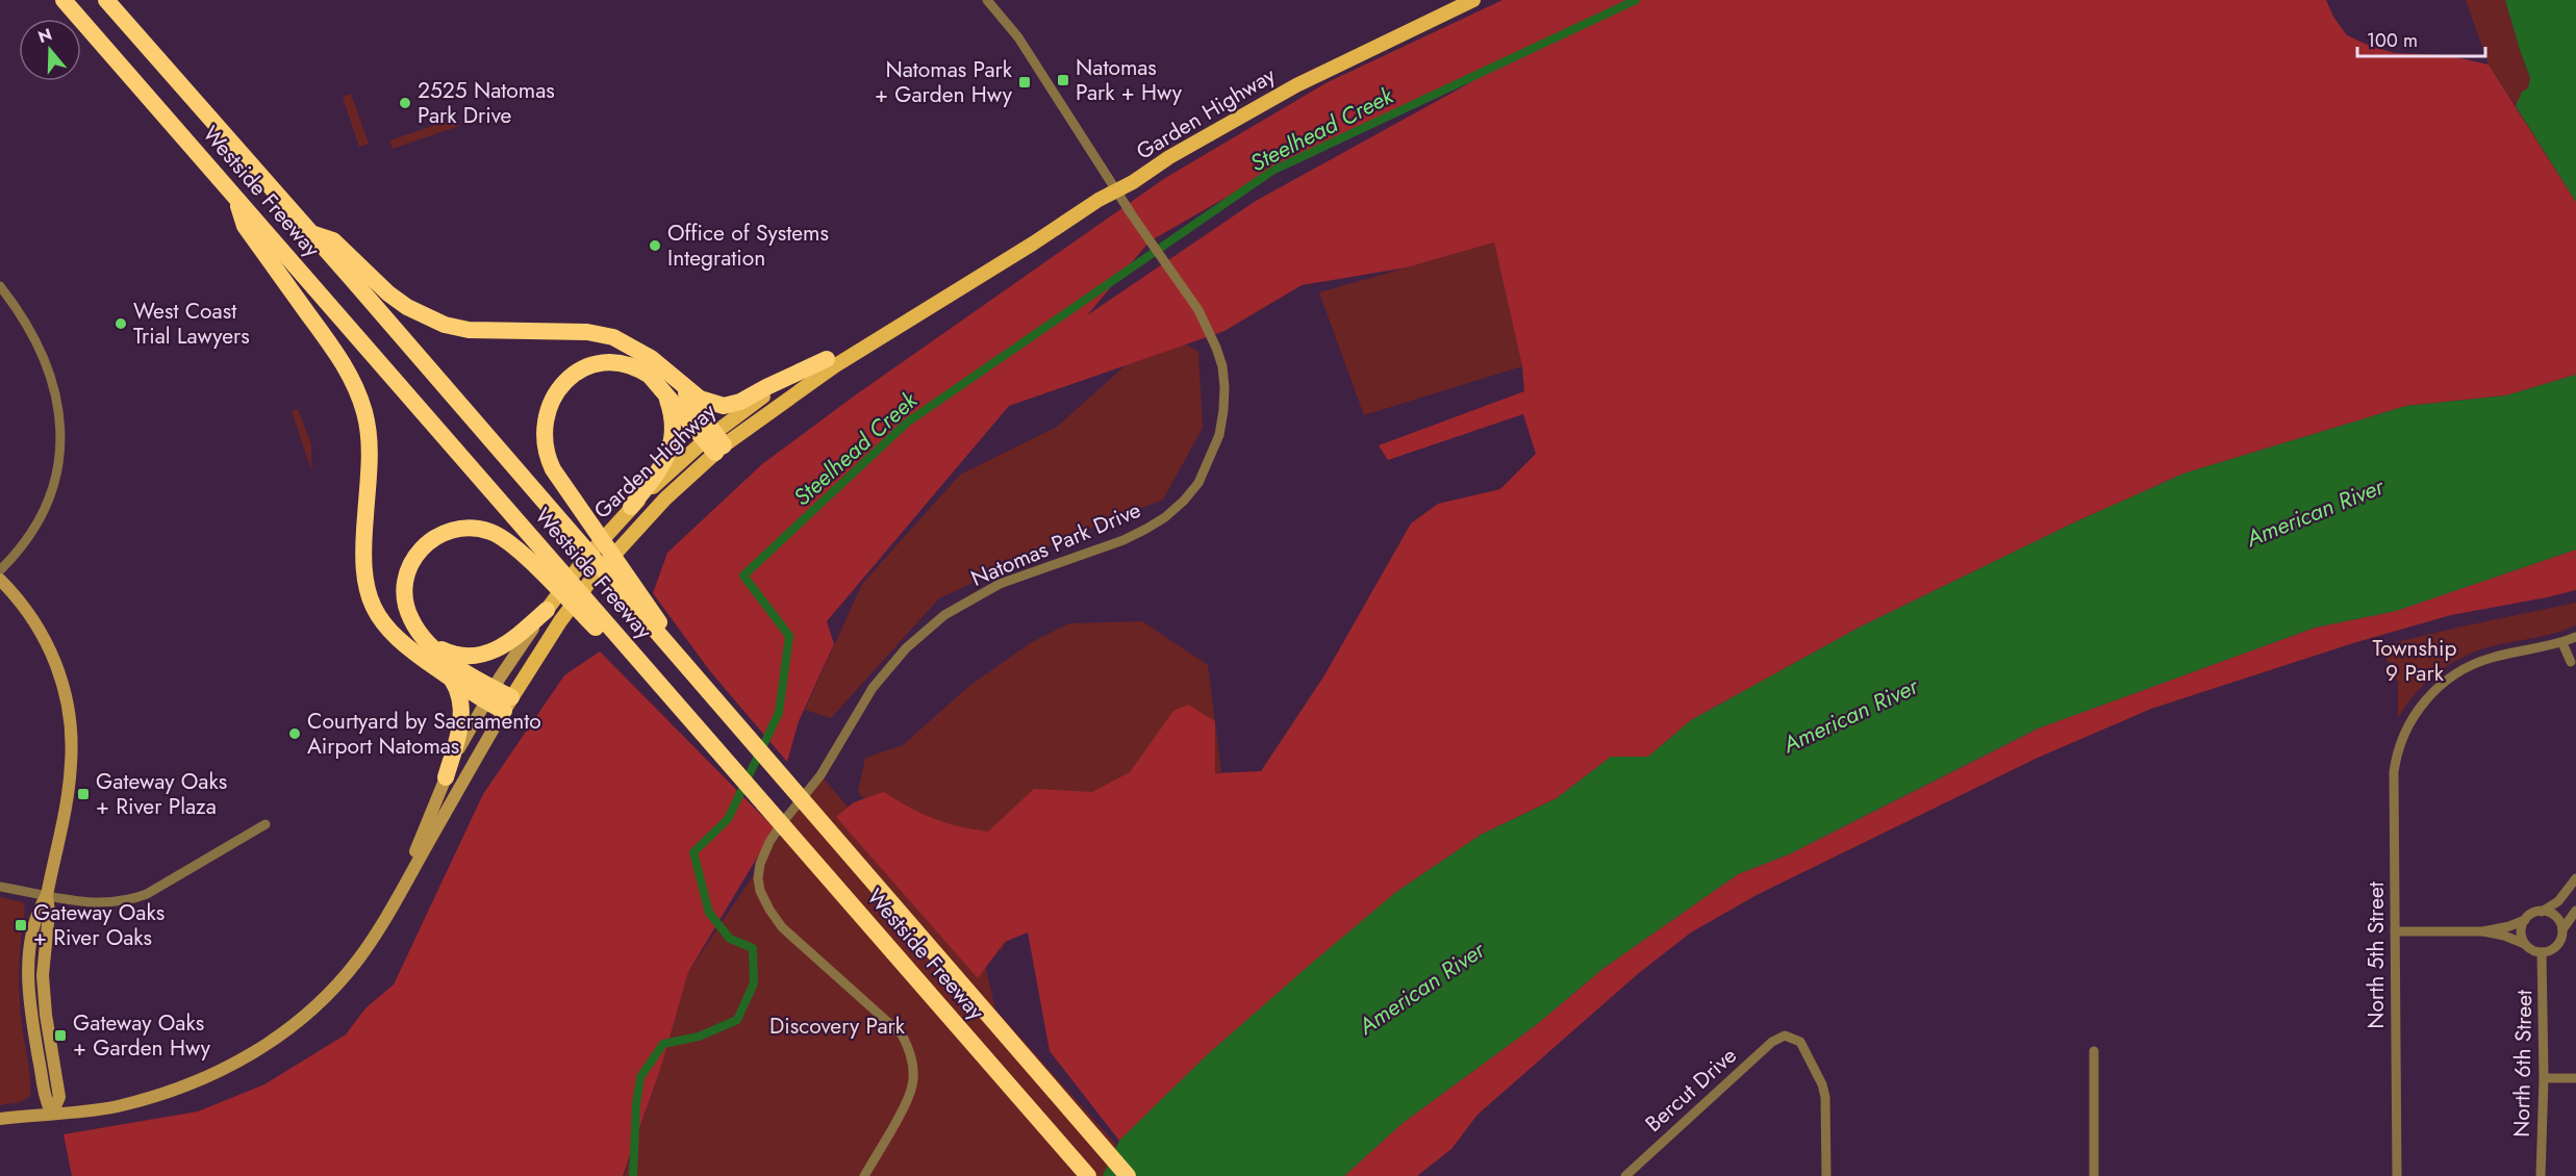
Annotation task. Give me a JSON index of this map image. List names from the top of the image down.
{
  "streets": {
    "highway": ["Westside Freeway"],
    "main road": ["Garden Highway"],
    "street": [
      "Natomas Park Drive",
      "North 5th Street",
      "North 6th Street",
      "Bercut Drive"
    ]
  },
  "crossings": [
    ["Garden Highway", "Natomas Park Drive"]
  ],
  "water": ["Steelhead Creek", "American River"],
  "parks": ["Township 9 Park", "Discovery Park"],
  "places": {
    "transit": [
      "Natomas Park + Hwy",
      "Natomas Park + Garden Hwy",
      "Gateway Oaks + River Plaza",
      "Gateway Oaks + River Oaks",
      "Gateway Oaks + Garden Hwy"
    ],
    "other": [
      "2525 Natomas Park Drive",
      "Office of Systems Integration",
      "West Coast Trial Lawyers",
      "Courtyard by Sacramento Airport Natomas"
    ]
  },
  "scale_bar": "100 m",
  "north": "top"
}
